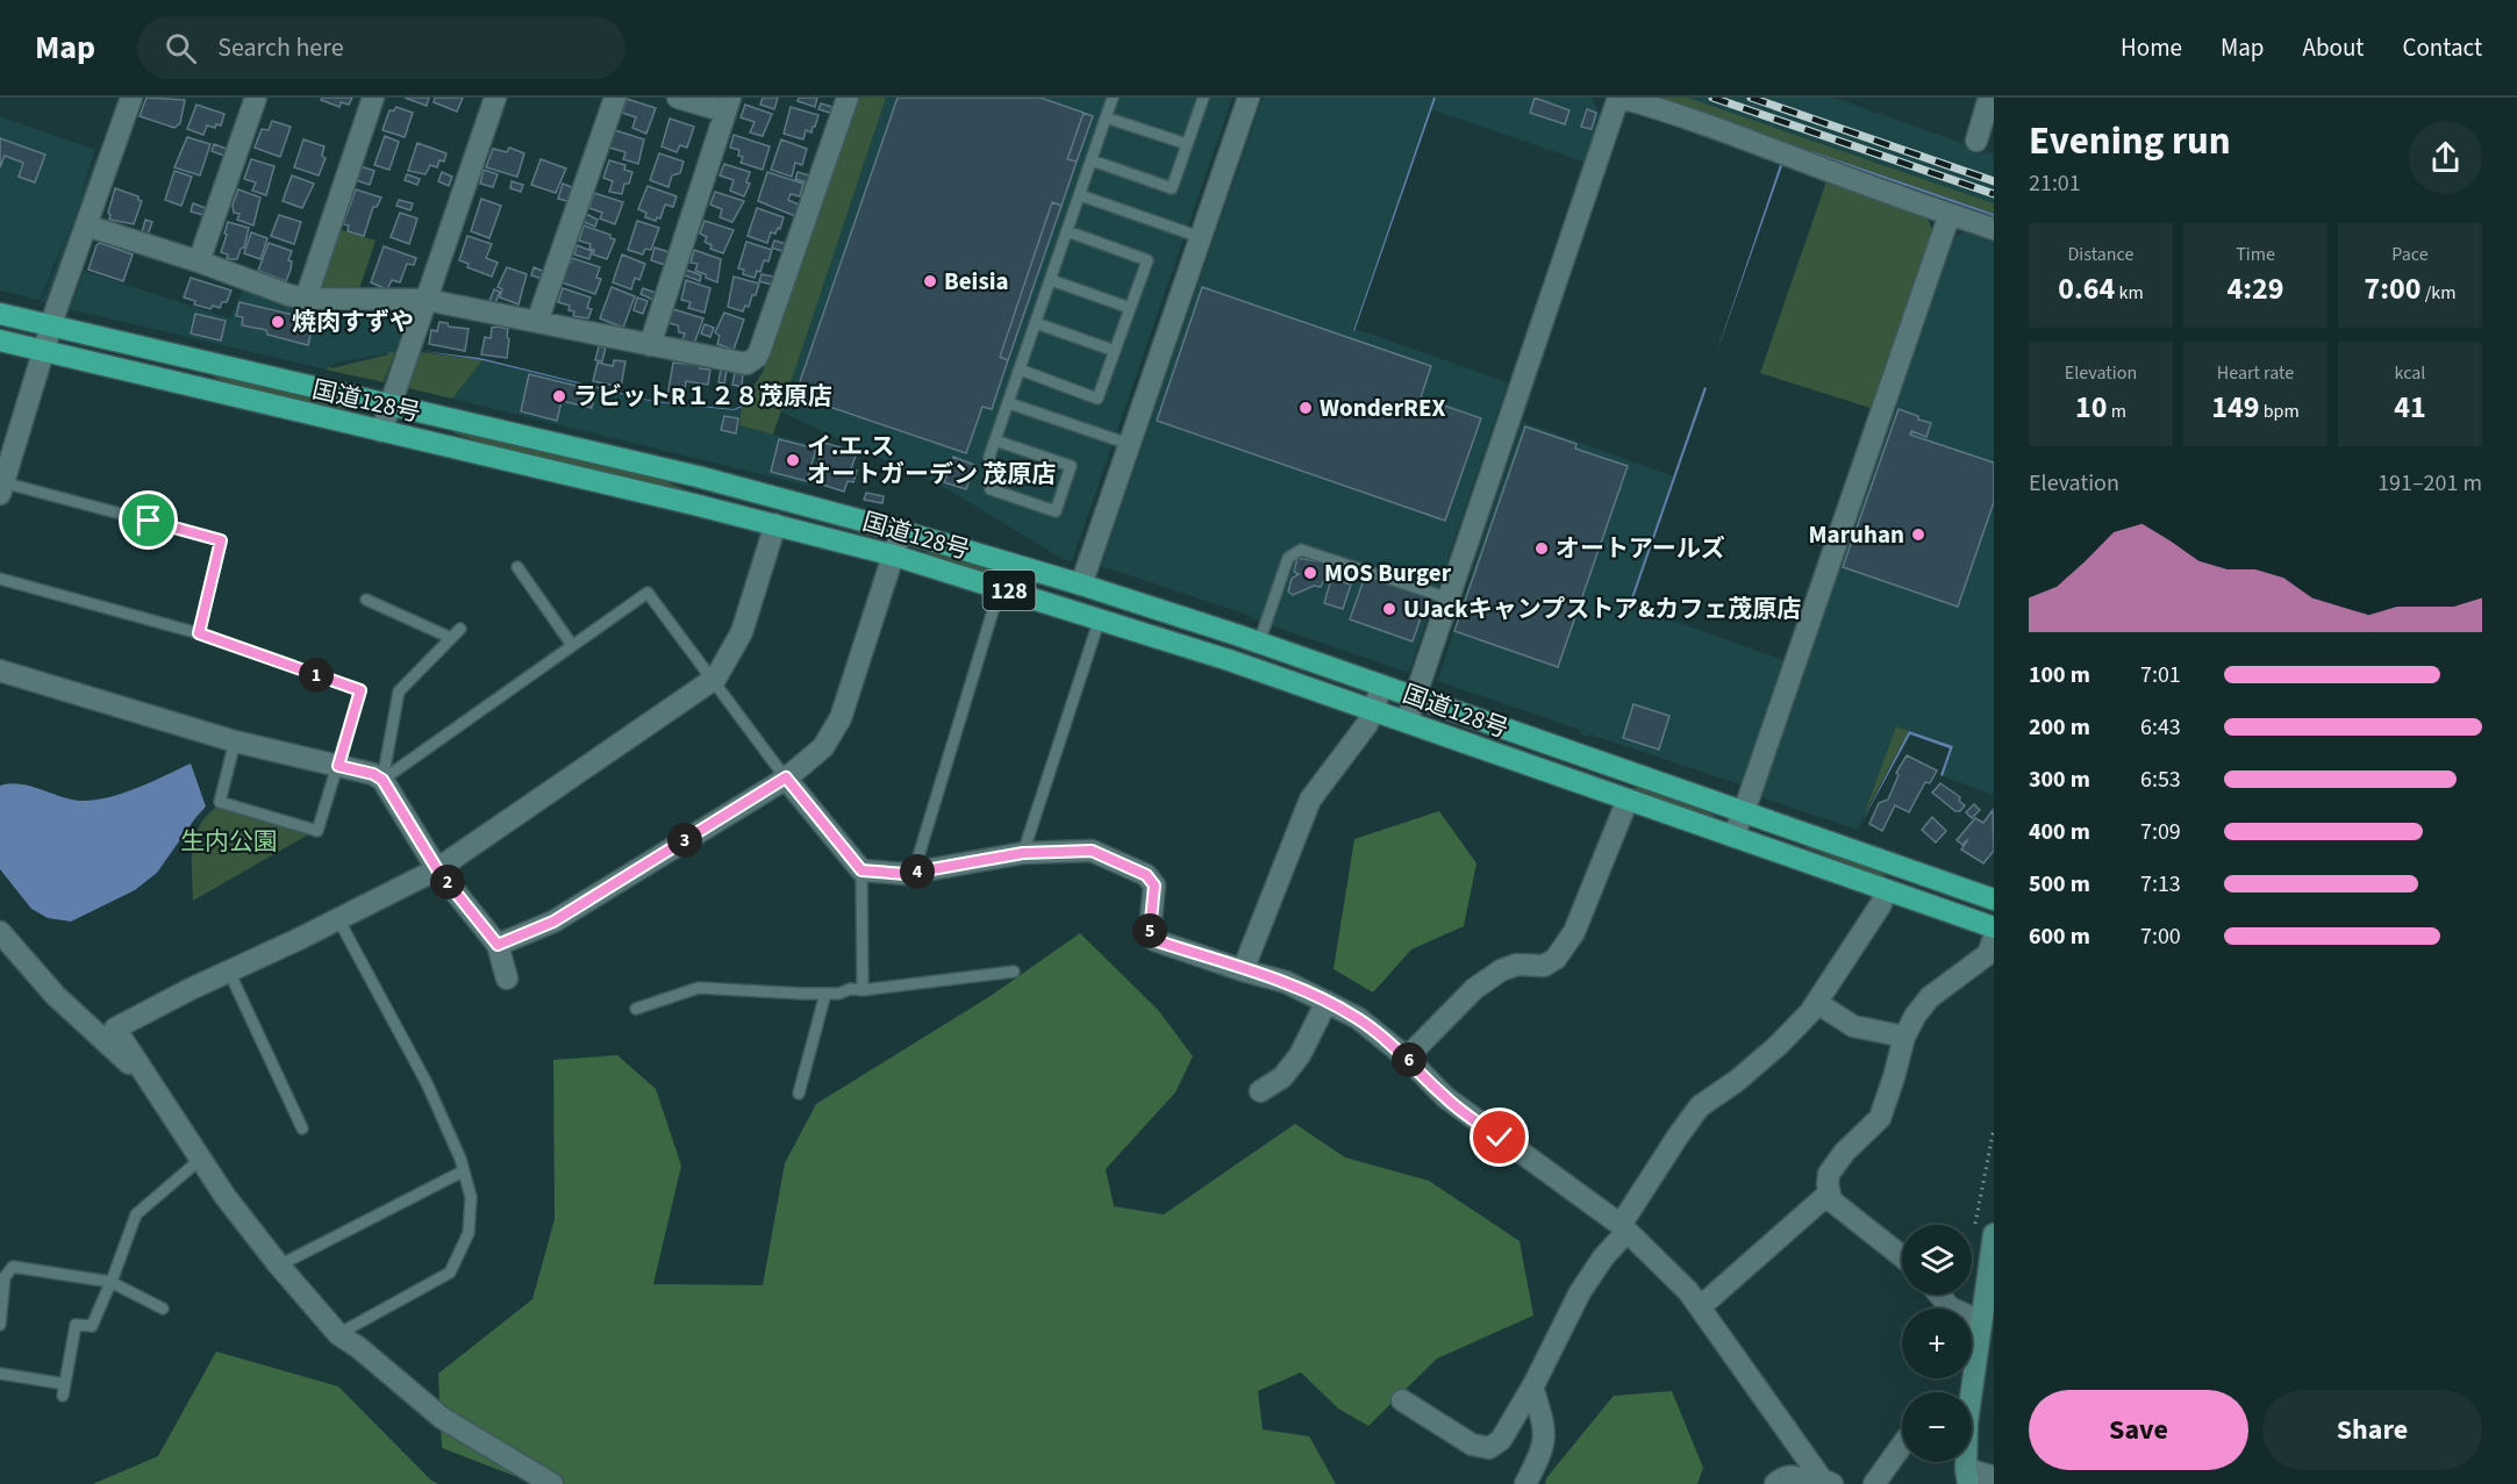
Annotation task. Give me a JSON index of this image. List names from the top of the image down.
{
  "streets": {
    "highway": ["国道128号", "128"]
  },
  "parks": ["生内公園"],
  "places": [
    "Beisia",
    "焼肉すずや",
    "ラビットR１２８茂原店",
    "WonderREX",
    "イ.エ.ス オートガーデン 茂原店",
    "Maruhan",
    "オートアールズ",
    "MOS Burger",
    "UJackキャンプストア&カフェ茂原店"
  ],
  "page": {
    "header": "Map",
    "search": "Search here",
    "nav": [
      "Home",
      "Map",
      "About",
      "Contact"
    ],
    "heading": ["Evening run", "21:01"],
    "stats": [
      ["Distance", "0.64 km"],
      ["Time", "4:29"],
      ["Pace", "7:00 /km"],
      ["Elevation", "10 m"],
      ["Heart rate", "149 bpm"],
      ["kcal", "41"]
    ],
    "chart": ["Elevation", "191–201 m"],
    "list": [
      {
        "name": "100 m",
        "note": "7:01"
      },
      {
        "name": "200 m",
        "note": "6:43"
      },
      {
        "name": "300 m",
        "note": "6:53"
      },
      {
        "name": "400 m",
        "note": "7:09"
      },
      {
        "name": "500 m",
        "note": "7:13"
      },
      {
        "name": "600 m",
        "note": "7:00"
      }
    ],
    "pins": [
      "1",
      "3",
      "4",
      "2",
      "5",
      "6"
    ],
    "map_buttons": ["+", "−"],
    "buttons": ["Save", "Share"]
  }
}
